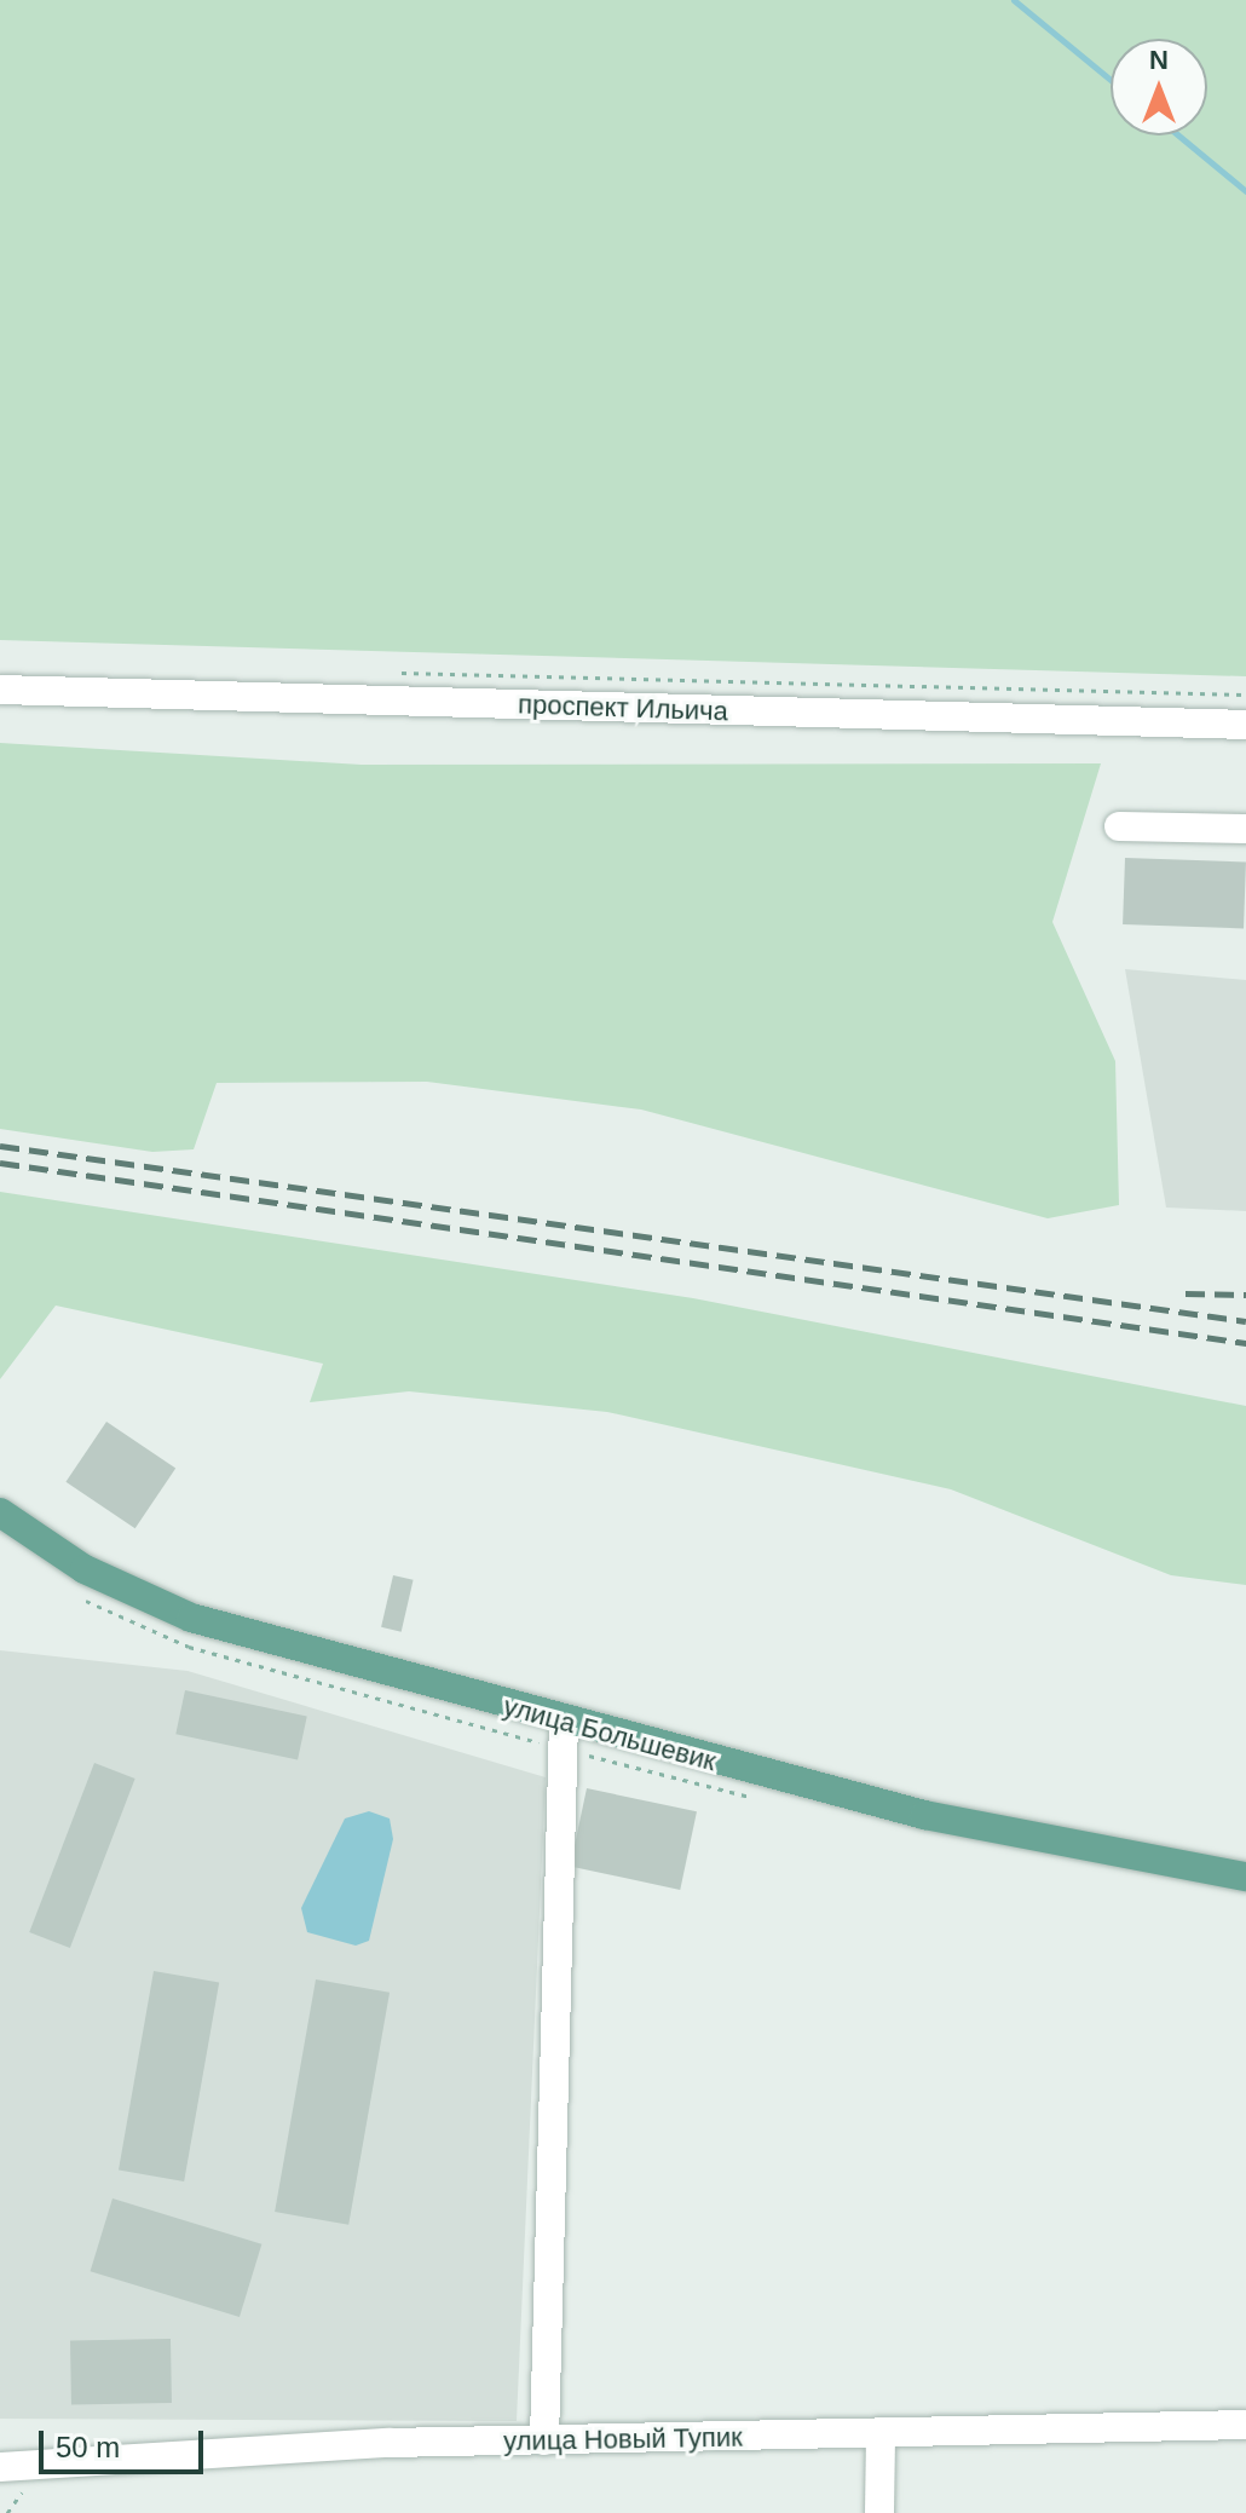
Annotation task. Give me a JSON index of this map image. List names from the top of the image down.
{
  "streets": {
    "main road": ["улица Большевик"],
    "street": ["проспект Ильича", "улица Новый Тупик"]
  },
  "scale_bar": "50 m",
  "north": "top"
}
